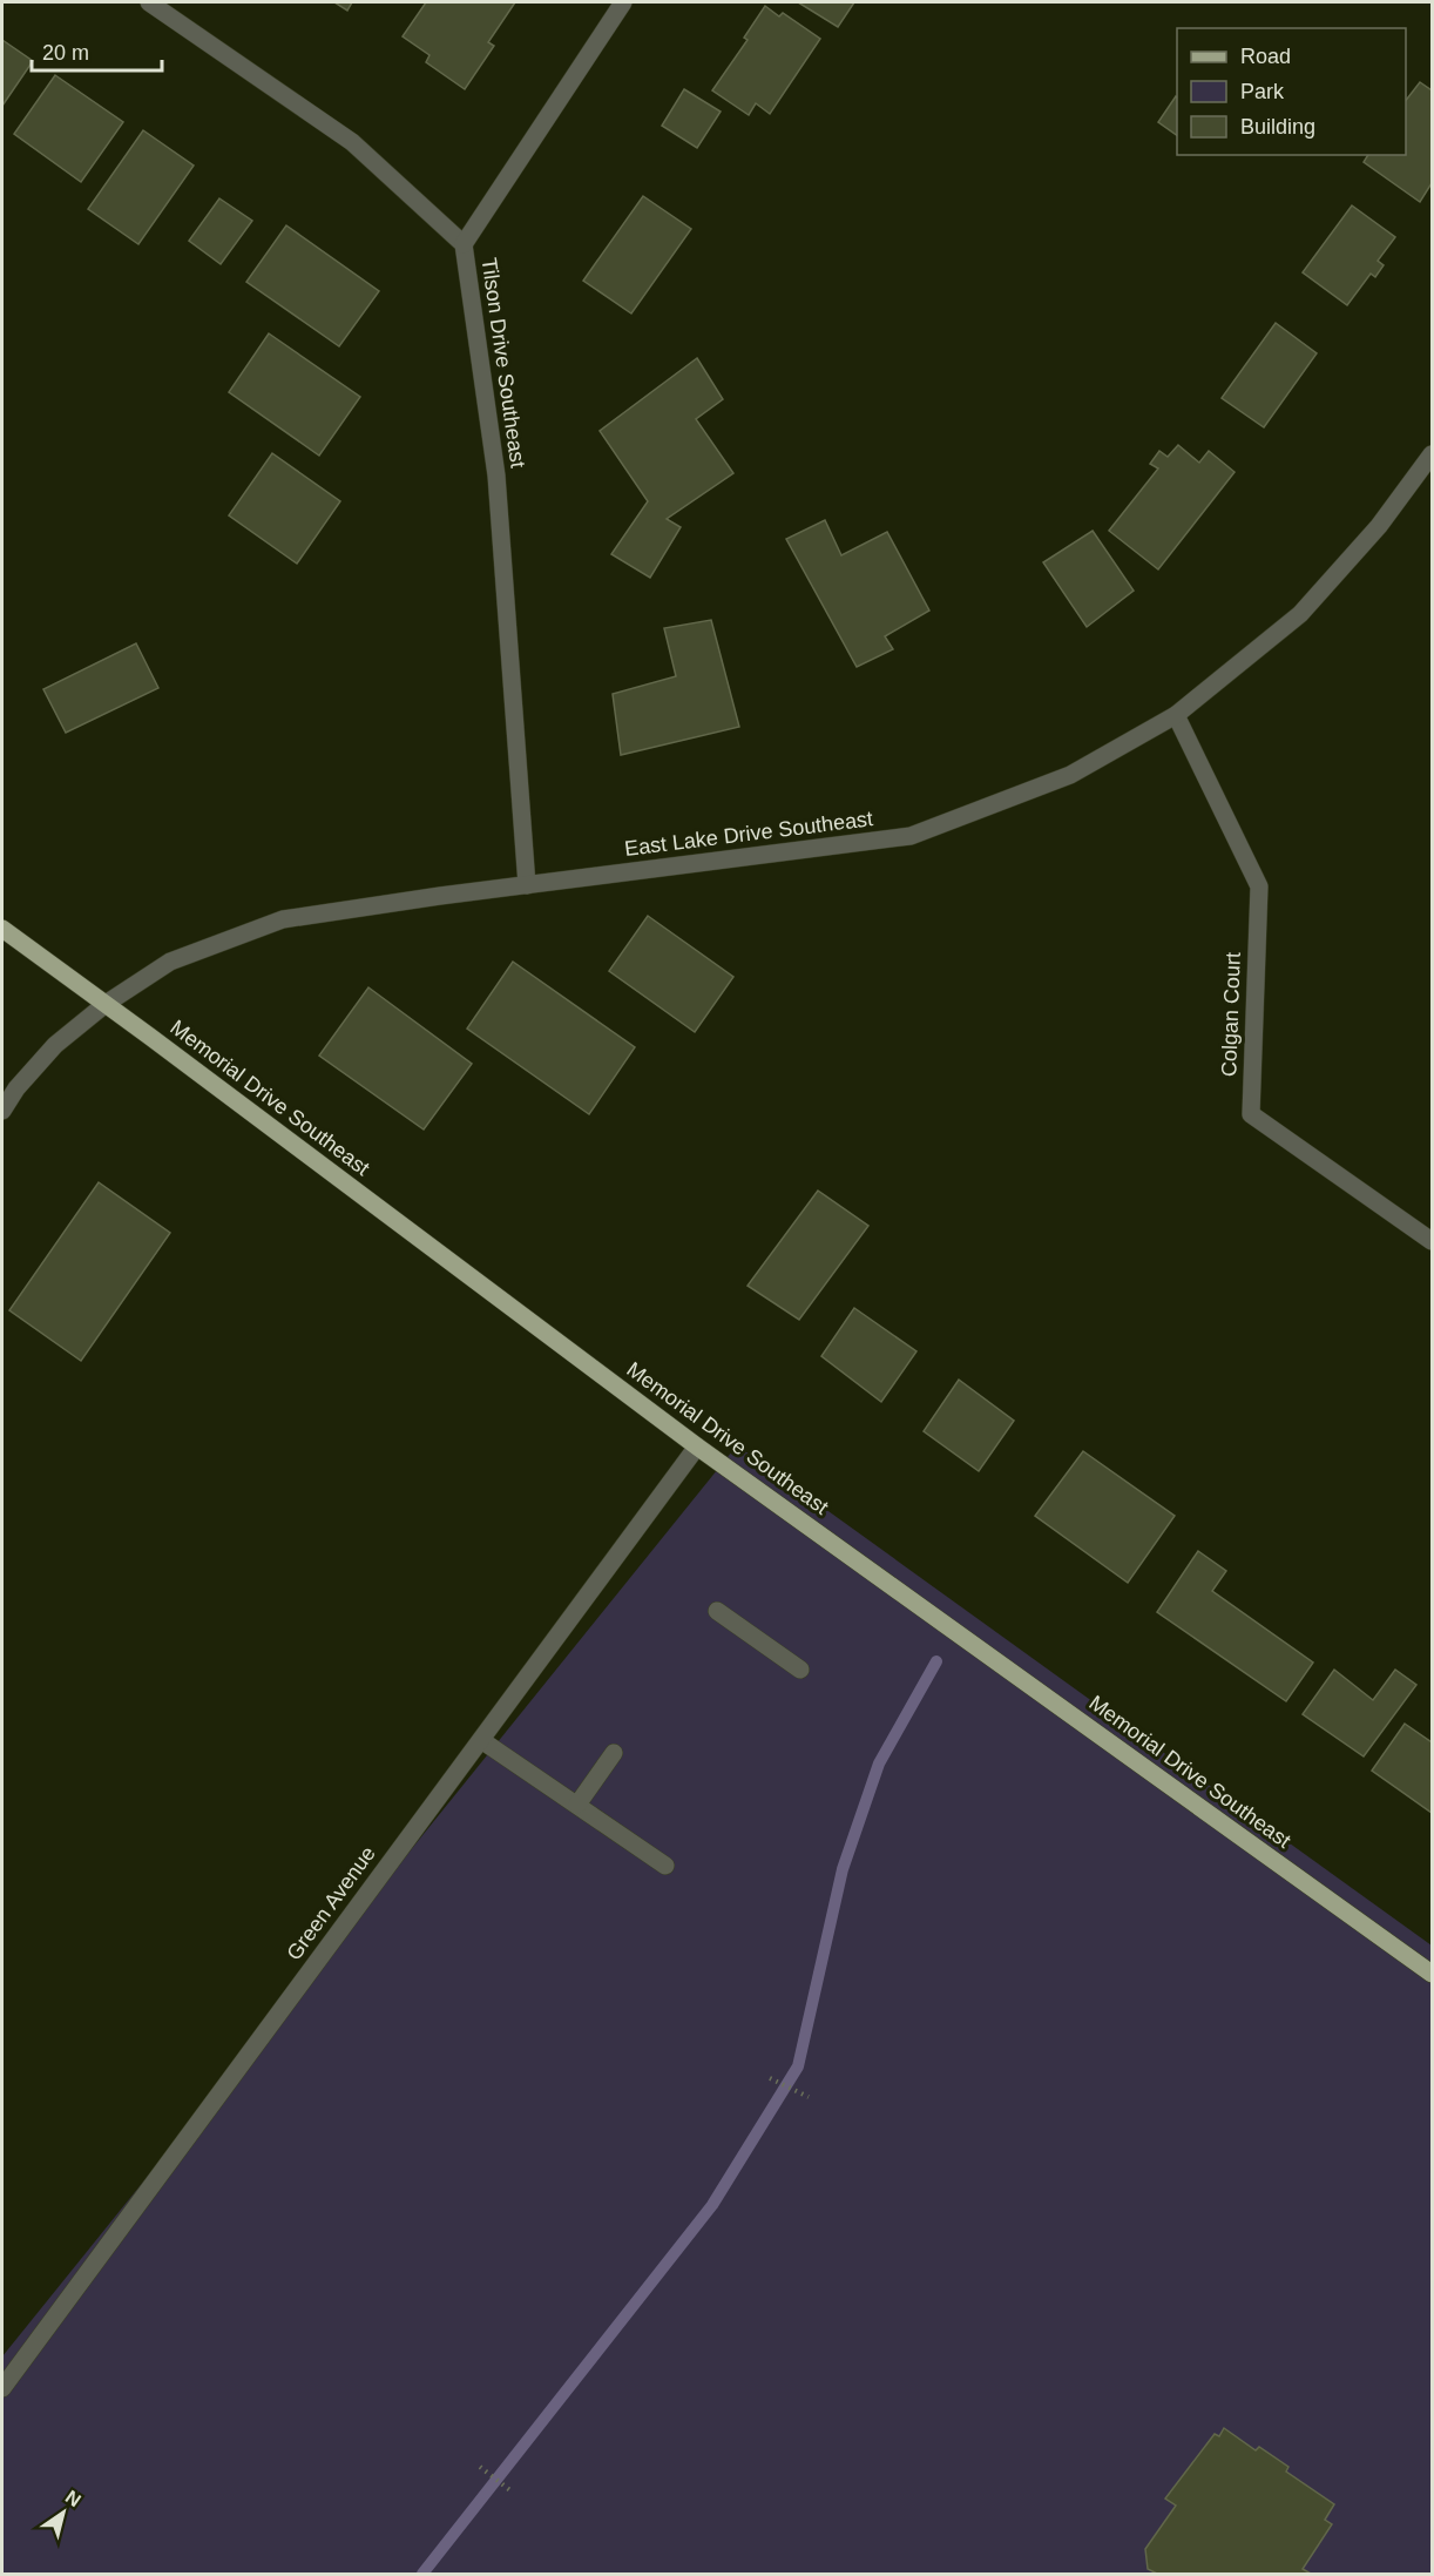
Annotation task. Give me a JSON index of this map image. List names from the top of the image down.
{
  "streets": {
    "main road": ["Memorial Drive Southeast"],
    "street": [
      "Tilson Drive Southeast",
      "East Lake Drive Southeast",
      "Colgan Court",
      "Green Avenue"
    ]
  },
  "crossings": [
    ["Tilson Drive Southeast", "East Lake Drive Southeast"],
    ["East Lake Drive Southeast", "Colgan Court"],
    ["East Lake Drive Southeast", "Memorial Drive Southeast"],
    ["Memorial Drive Southeast", "Green Avenue"]
  ],
  "legend": ["Road", "Park", "Building"],
  "scale_bar": "20 m",
  "north": "top right"
}
